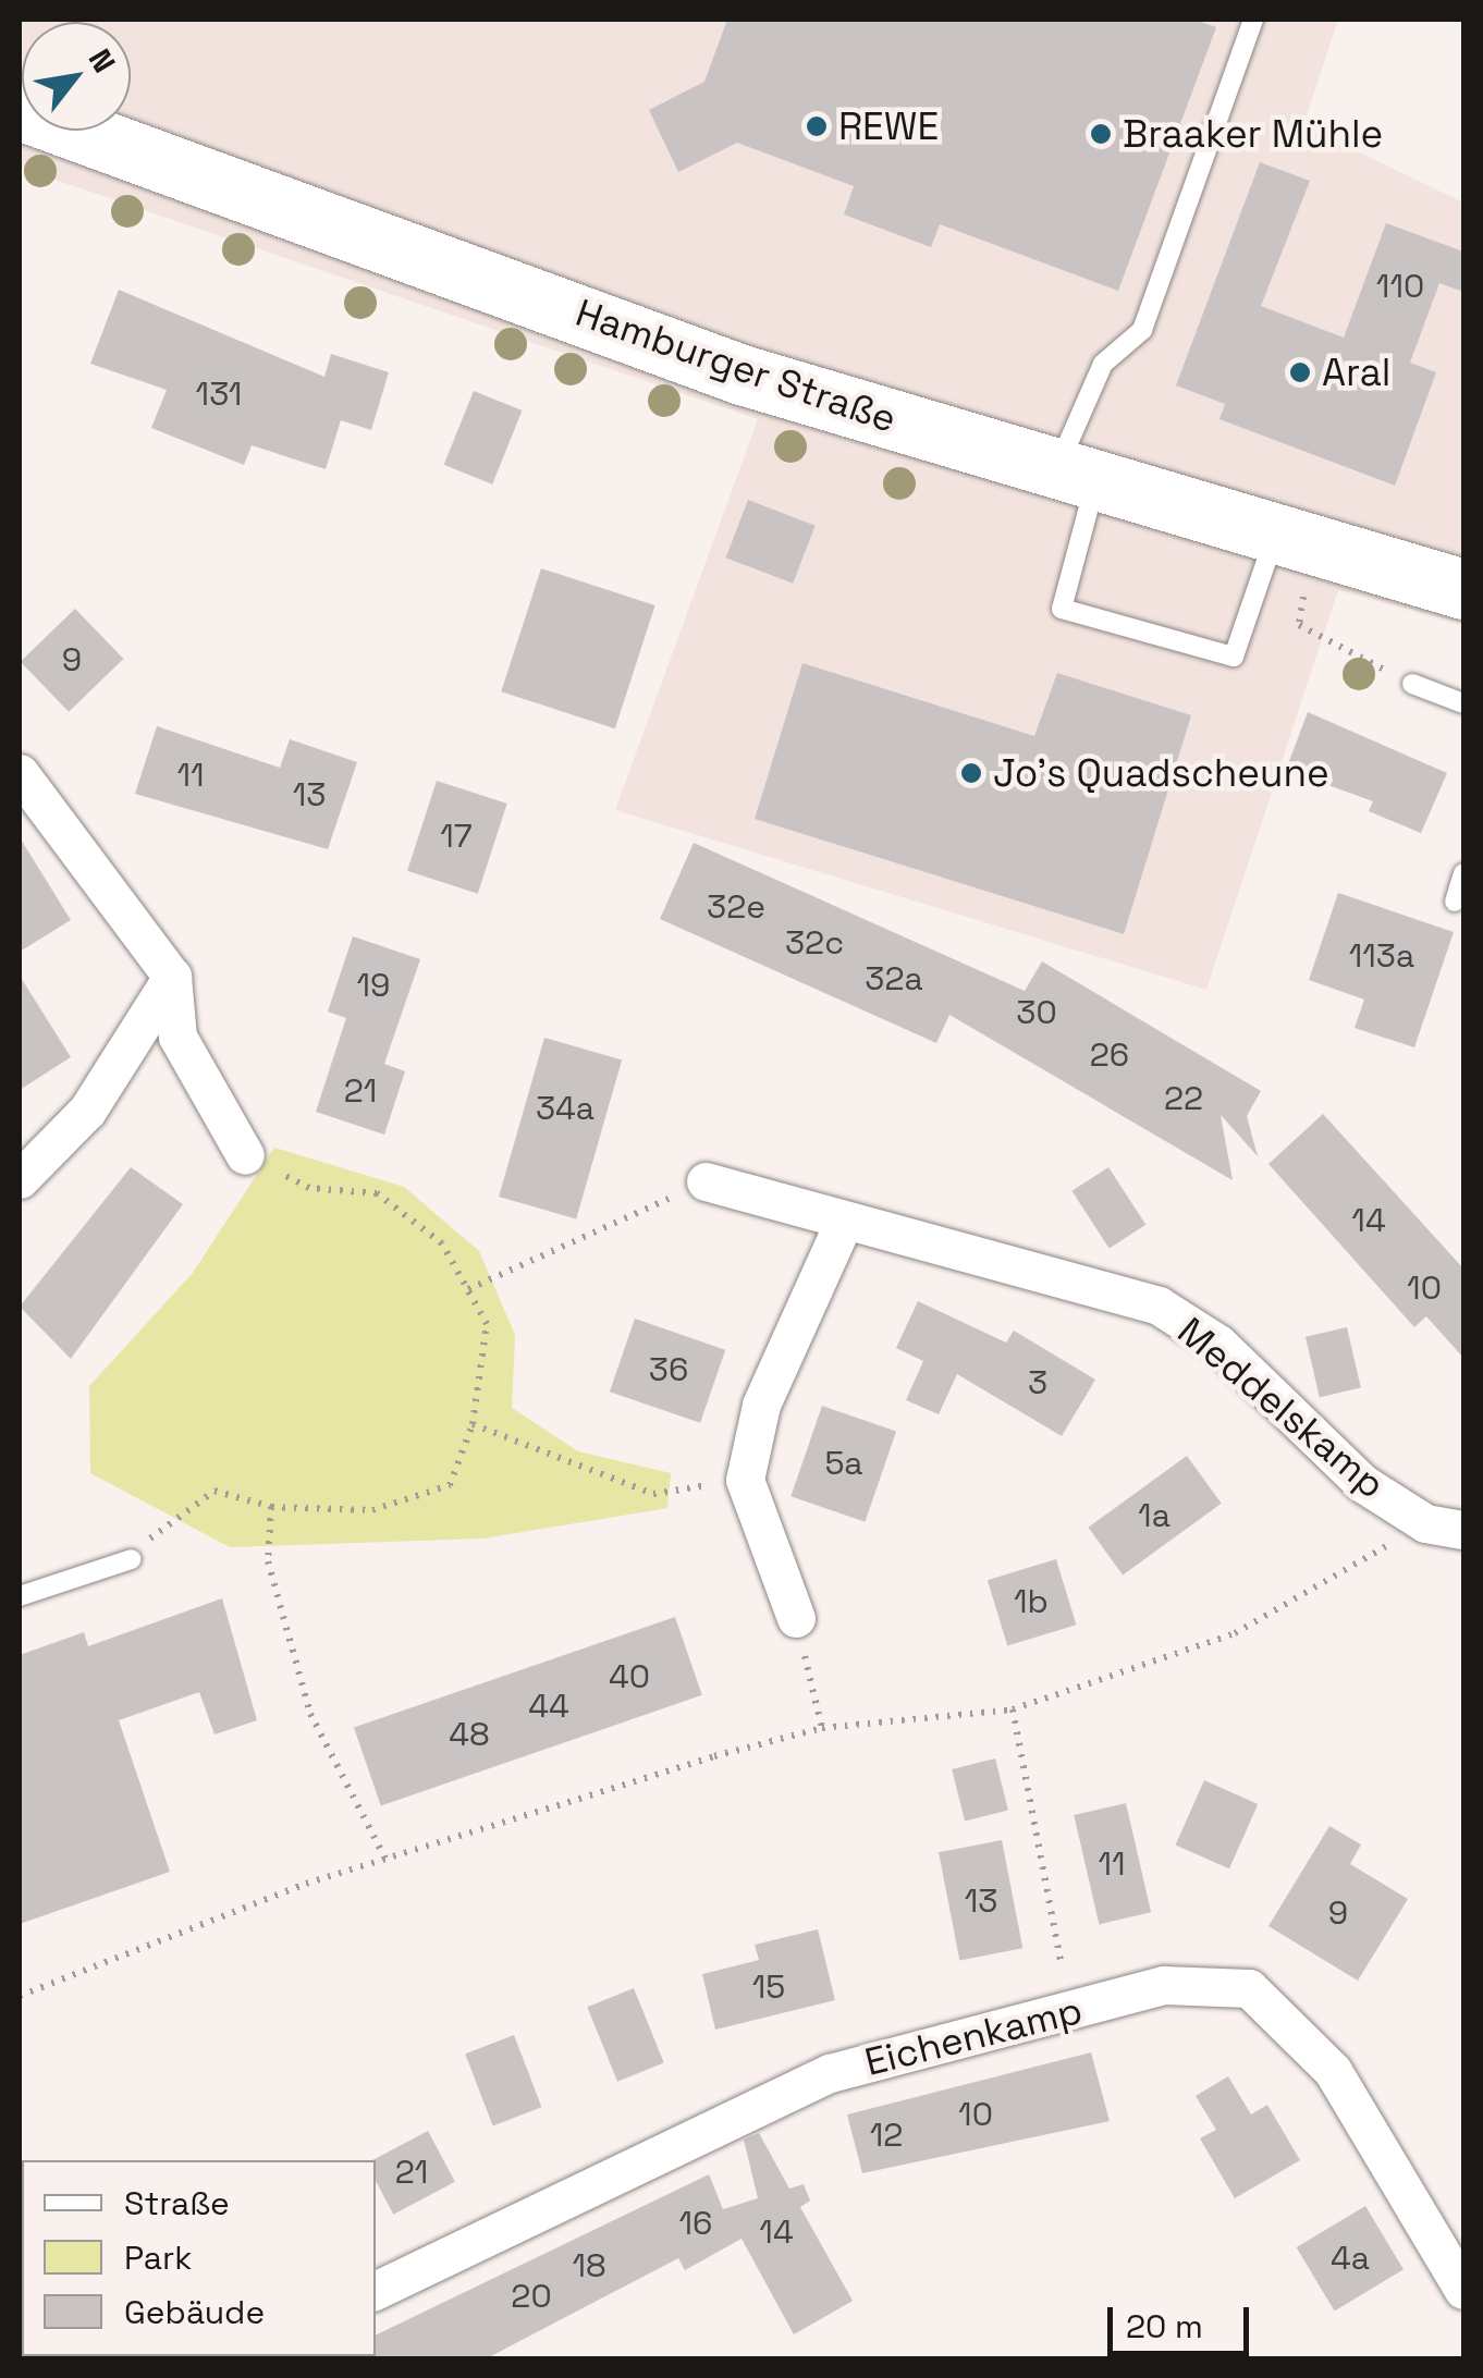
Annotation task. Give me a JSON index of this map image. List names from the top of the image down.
{
  "streets": {
    "main road": ["Hamburger Straße"],
    "street": ["Meddelskamp", "Eichenkamp"]
  },
  "places": [
    "REWE",
    "Braaker Mühle",
    "Aral",
    "Jo's Quadscheune"
  ],
  "house_numbers": [
    "110",
    "131",
    "9",
    "11",
    "13",
    "17",
    "32e",
    "32c",
    "113a",
    "32a",
    "19",
    "30",
    "26",
    "21",
    "22",
    "34a",
    "14",
    "10",
    "36",
    "3",
    "5a",
    "1a",
    "1b",
    "40",
    "44",
    "48",
    "11",
    "13",
    "9",
    "15",
    "10",
    "12",
    "21",
    "16",
    "14",
    "4a",
    "18",
    "20"
  ],
  "legend": ["Straße", "Park", "Gebäude"],
  "scale_bar": "20 m",
  "north": "top right"
}
